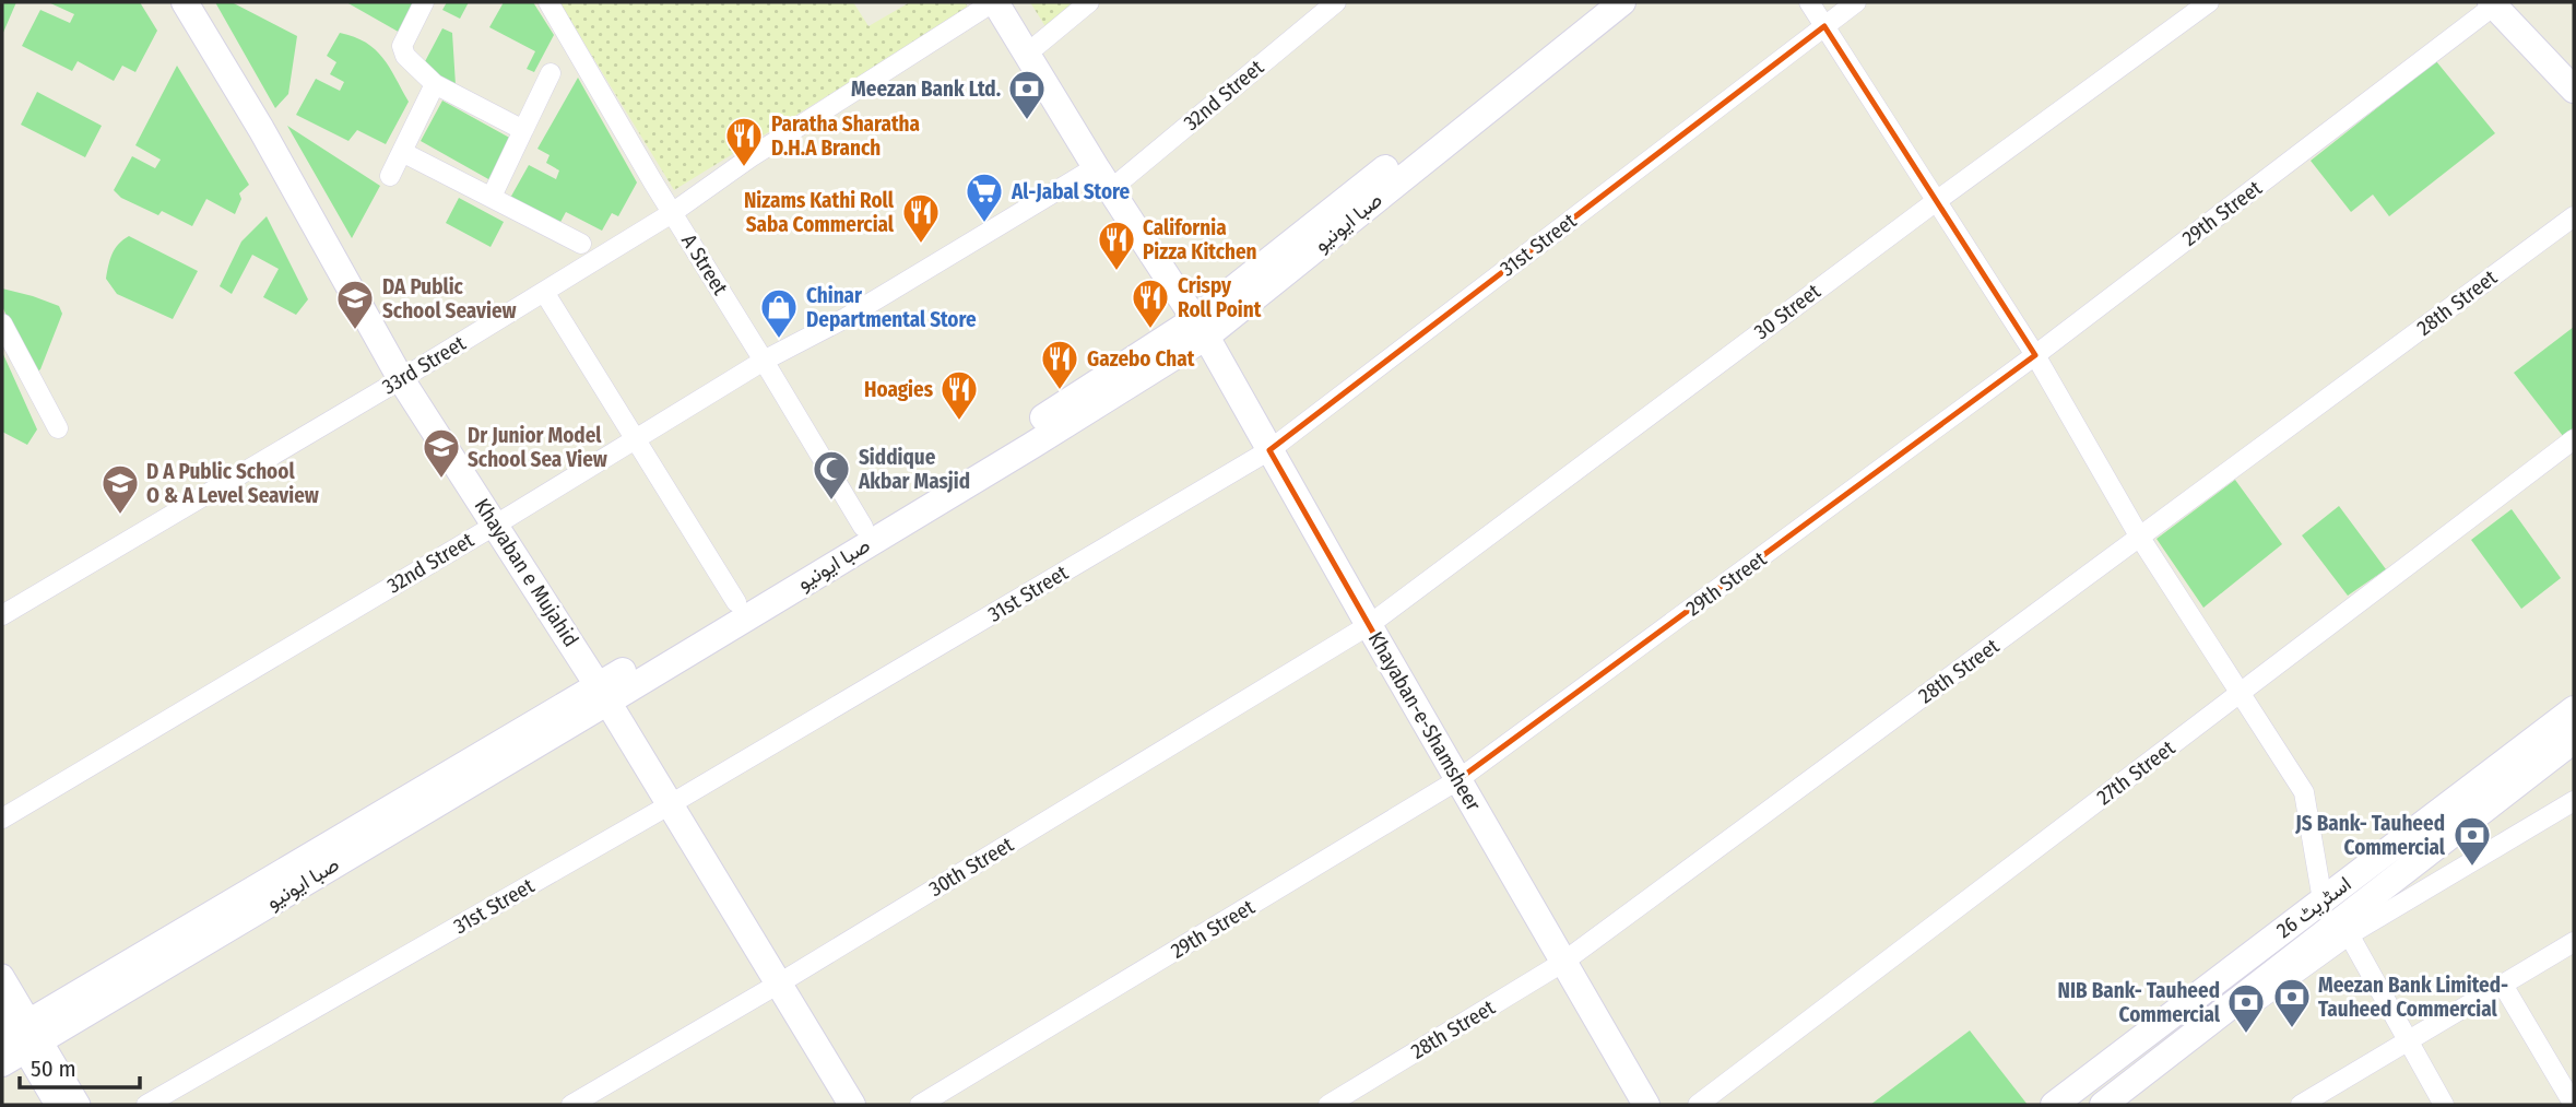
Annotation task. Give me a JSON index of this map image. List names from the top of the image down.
{
  "streets": {
    "main road": [
      "صبا ایونیو",
      "Khayaban e Mujahid",
      "Khayaban-e-Shamsheer",
      "اسٹریٹ 26"
    ],
    "street": [
      "32nd Street",
      "29th Street",
      "31st Street",
      "A Street",
      "28th Street",
      "30 Street",
      "33rd Street",
      "27th Street",
      "30th Street"
    ]
  },
  "crossings": [
    ["32nd Street", "A Street"],
    ["32nd Street", "Khayaban e Mujahid"],
    ["32nd Street", "Khayaban-e-Shamsheer"],
    ["29th Street", "Khayaban-e-Shamsheer"],
    ["صبا ایونیو", "A Street"],
    ["صبا ایونیو", "Khayaban e Mujahid"],
    ["صبا ایونیو", "Khayaban-e-Shamsheer"],
    ["31st Street", "Khayaban e Mujahid"],
    ["31st Street", "Khayaban-e-Shamsheer"],
    ["A Street", "33rd Street"],
    ["28th Street", "Khayaban-e-Shamsheer"],
    ["30 Street", "Khayaban-e-Shamsheer"],
    ["30 Street", "30th Street"],
    ["33rd Street", "Khayaban e Mujahid"],
    ["33rd Street", "Khayaban-e-Shamsheer"],
    ["Khayaban e Mujahid", "30th Street"],
    ["Khayaban-e-Shamsheer", "30th Street"]
  ],
  "places": {
    "bank": [
      "Meezan Bank Ltd.",
      "JS Bank- Tauheed Commercial",
      "Meezan Bank Limited- Tauheed Commercial",
      "NIB Bank- Tauheed Commercial"
    ],
    "restaurant": [
      "Paratha Sharatha D.H.A Branch",
      "Nizams Kathi Roll Saba Commercial",
      "California Pizza Kitchen",
      "Crispy Roll Point",
      "Gazebo Chat",
      "Hoagies"
    ],
    "supermarket": ["Al-Jabal Store"],
    "school or university": ["DA Public School Seaview", "Dr Junior Model School Sea View", "D A Public School O & A Level Seaview"],
    "shop": ["Chinar Departmental Store"],
    "mosque": ["Siddique Akbar Masjid"]
  },
  "scale_bar": "50 m"
}
